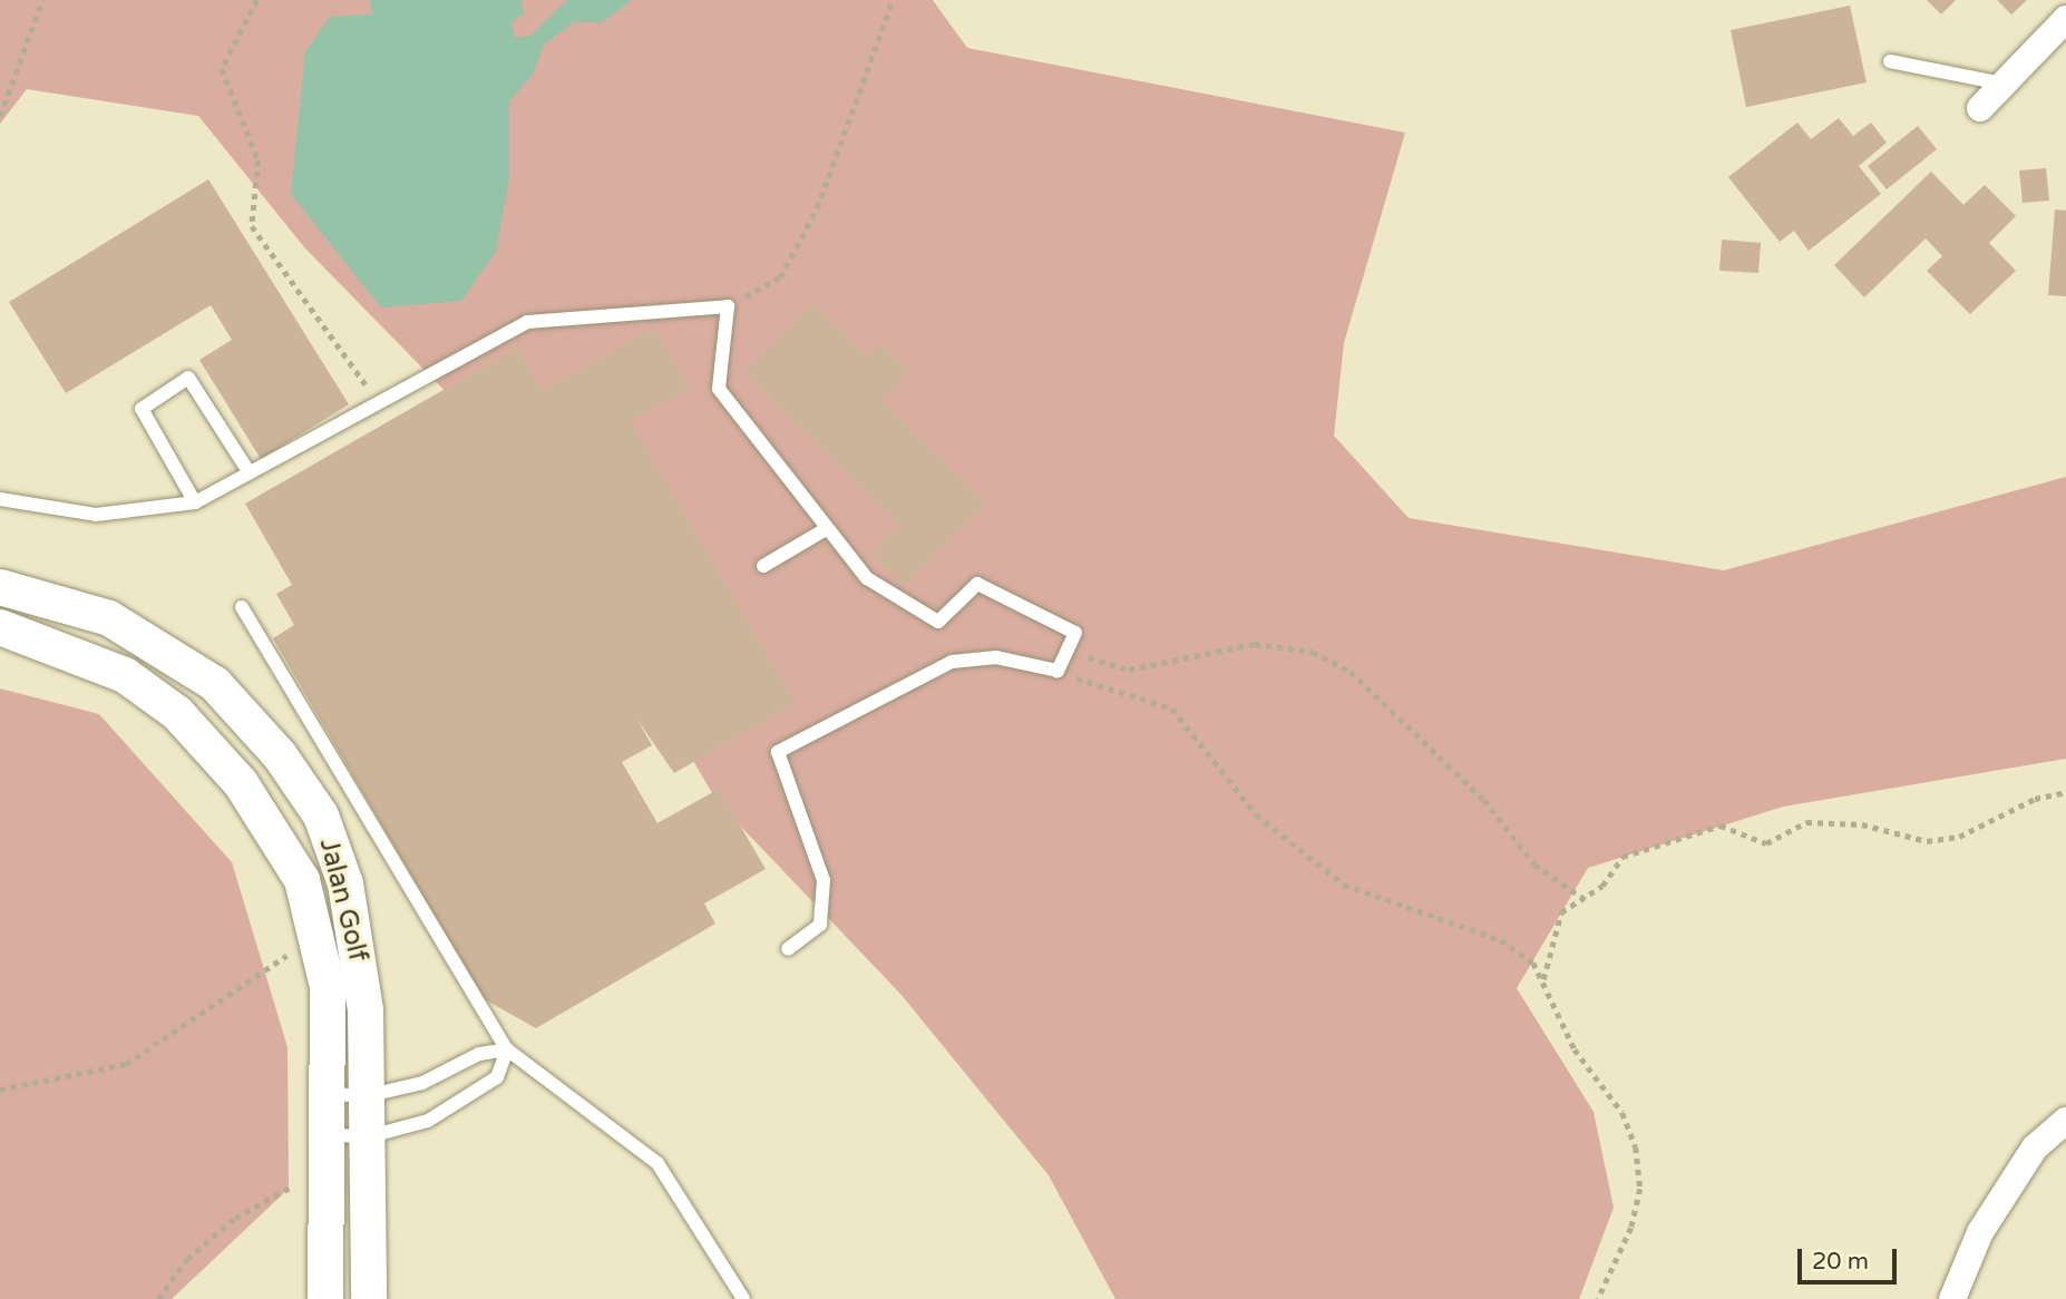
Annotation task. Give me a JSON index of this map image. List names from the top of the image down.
{
  "streets": {
    "street": ["Jalan Golf"]
  },
  "scale_bar": "20 m"
}
